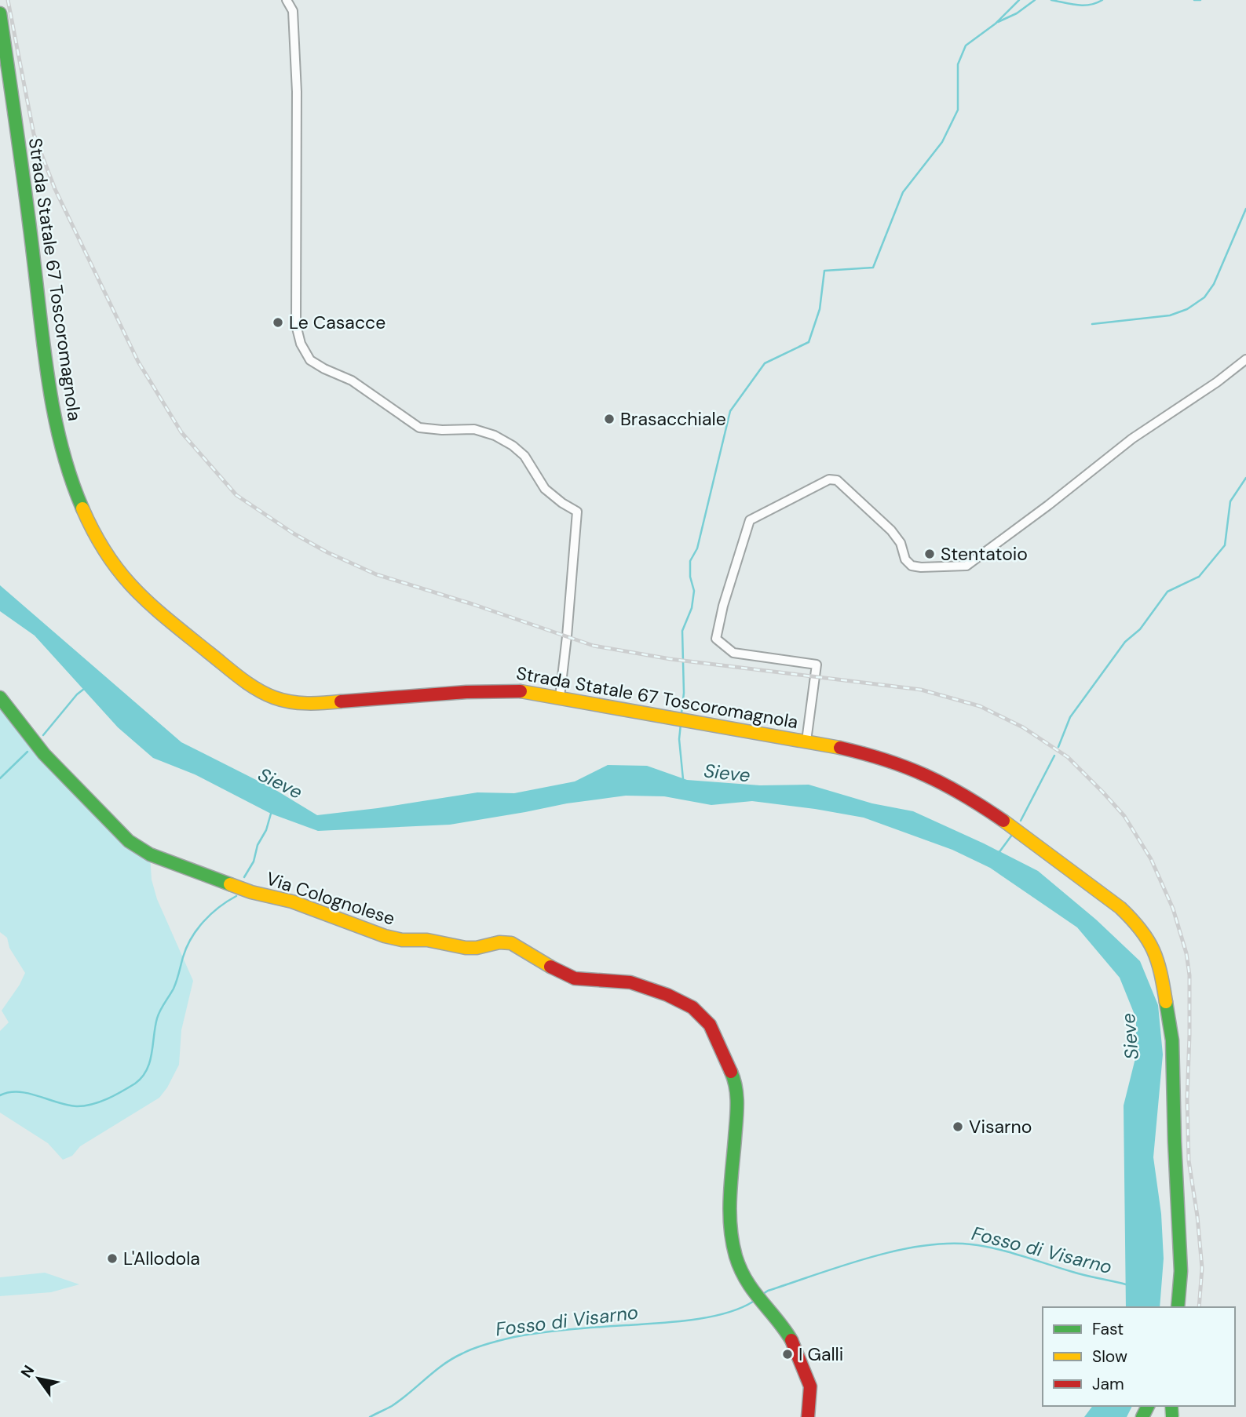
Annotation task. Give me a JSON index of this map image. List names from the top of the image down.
{
  "streets": {
    "main road": ["Strada Statale 67 Toscoromagnola", "Via Colognolese"]
  },
  "water": ["Sieve", "Fosso di Visarno"],
  "places": [
    "Le Casacce",
    "Brasacchiale",
    "Stentatoio",
    "Visarno",
    "L'Allodola",
    "I Galli"
  ],
  "legend": ["Fast", "Slow", "Jam"],
  "north": "top left"
}
